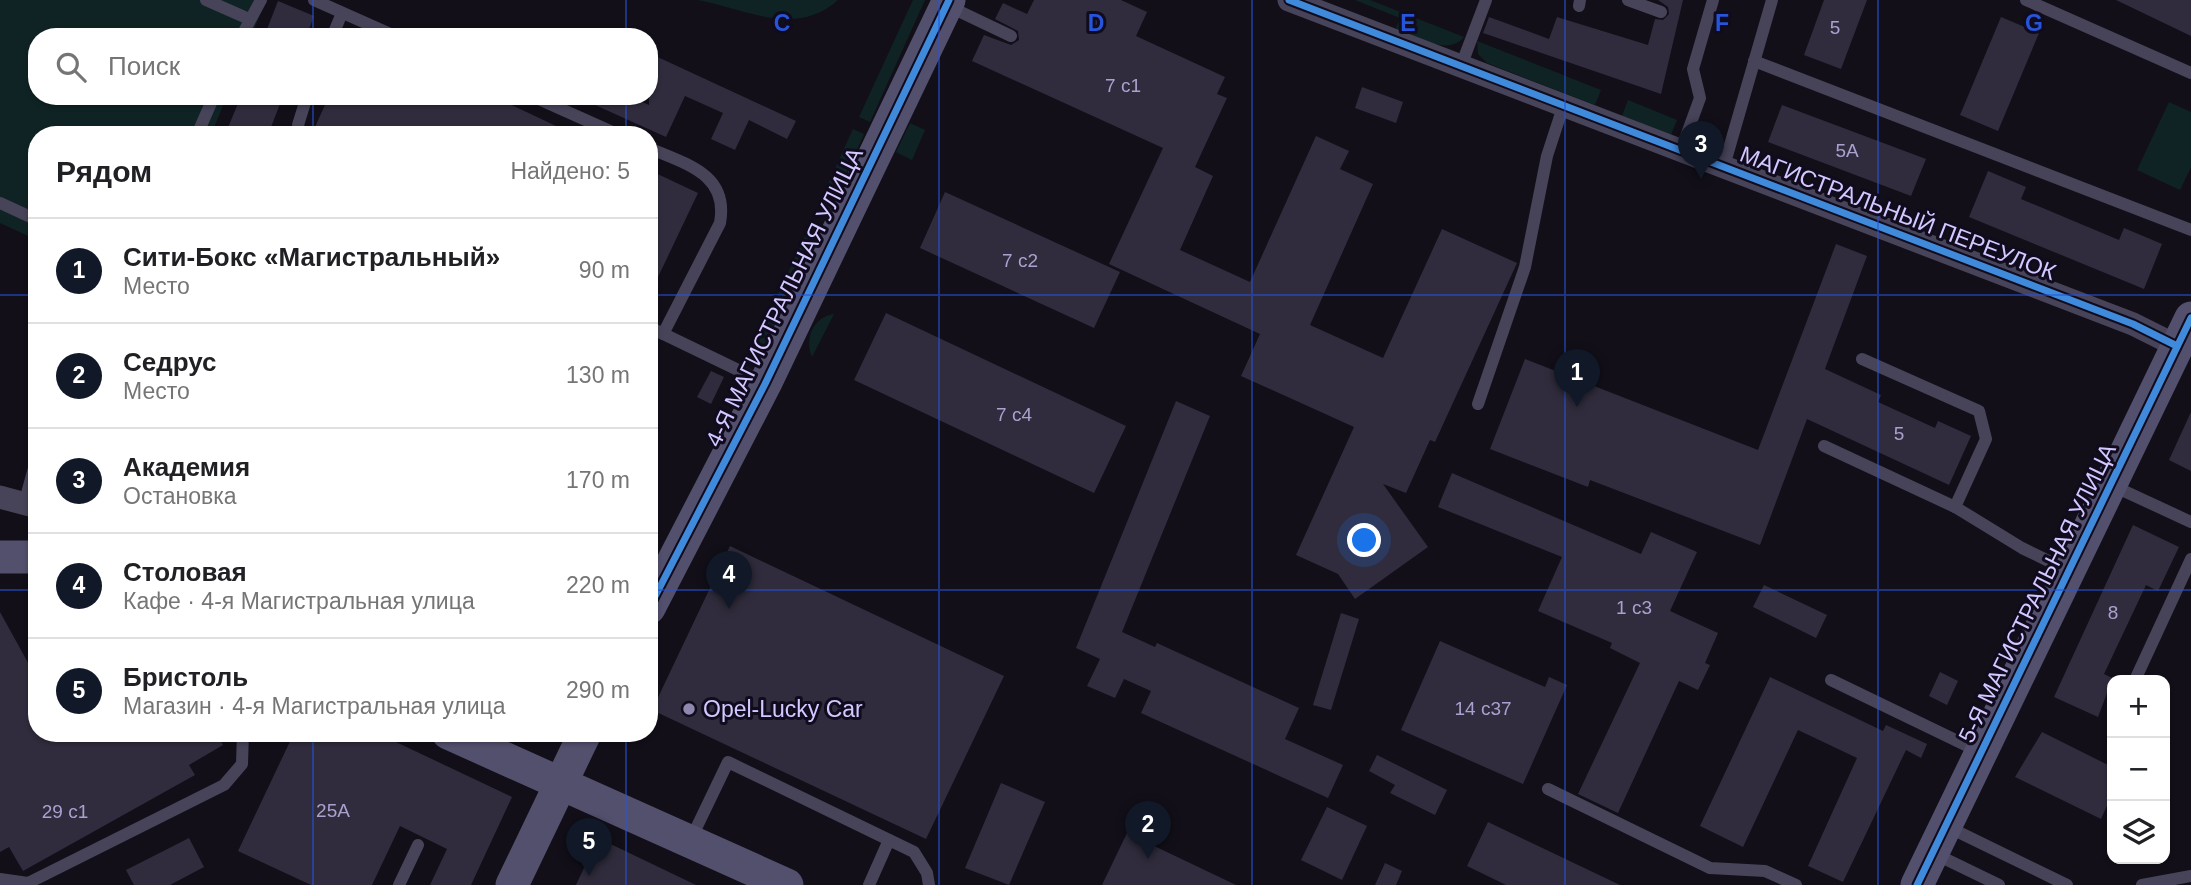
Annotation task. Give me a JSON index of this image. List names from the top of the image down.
{
  "streets": {
    "street": ["МАГИСТРАЛЬНЫЙ ПЕРЕУЛОК", "4-Я МАГИСТРАЛЬНАЯ УЛИЦА", "5-Я МАГИСТРАЛЬНАЯ УЛИЦА"]
  },
  "crossings": [
    ["МАГИСТРАЛЬНЫЙ ПЕРЕУЛОК", "5-Я МАГИСТРАЛЬНАЯ УЛИЦА"]
  ],
  "places": ["Opel-Lucky Car"],
  "house_numbers": [
    "5",
    "7 с1",
    "5А",
    "7 с2",
    "7 с4",
    "5",
    "1 с3",
    "8",
    "14 с37",
    "25А",
    "29 с1"
  ],
  "page": {
    "search": "Поиск",
    "pins": [
      "3",
      "1",
      "4",
      "2",
      "5"
    ],
    "heading": ["Рядом", "Найдено: 5"],
    "list": [
      {
        "mark": "1",
        "name": "Сити-Бокс «Магистральный»",
        "note": "Место",
        "value": "90 m"
      },
      {
        "mark": "2",
        "name": "Седрус",
        "note": "Место",
        "value": "130 m"
      },
      {
        "mark": "3",
        "name": "Академия",
        "note": "Остановка",
        "value": "170 m"
      },
      {
        "mark": "4",
        "name": "Столовая",
        "note": "Кафе · 4-я Магистральная улица",
        "value": "220 m"
      },
      {
        "mark": "5",
        "name": "Бристоль",
        "note": "Магазин · 4-я Магистральная улица",
        "value": "290 m"
      }
    ],
    "map_buttons": ["+", "−"]
  },
  "grid": {
    "columns": [
      "C",
      "D",
      "E",
      "F",
      "G"
    ]
  }
}
